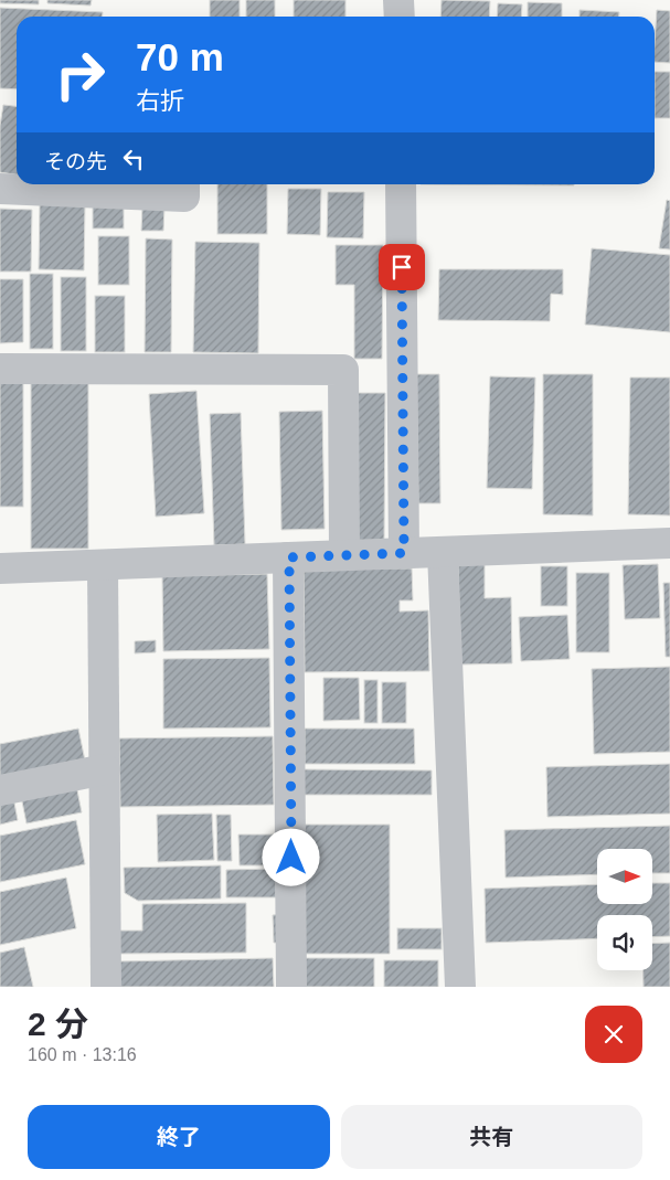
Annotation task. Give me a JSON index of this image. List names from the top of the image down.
{
  "north": "right",
  "page": {
    "turn": ["70 m", "右折"],
    "then": "その先",
    "heading": ["2 分", "160 m · 13:16"],
    "buttons": ["終了", "共有"]
  }
}
